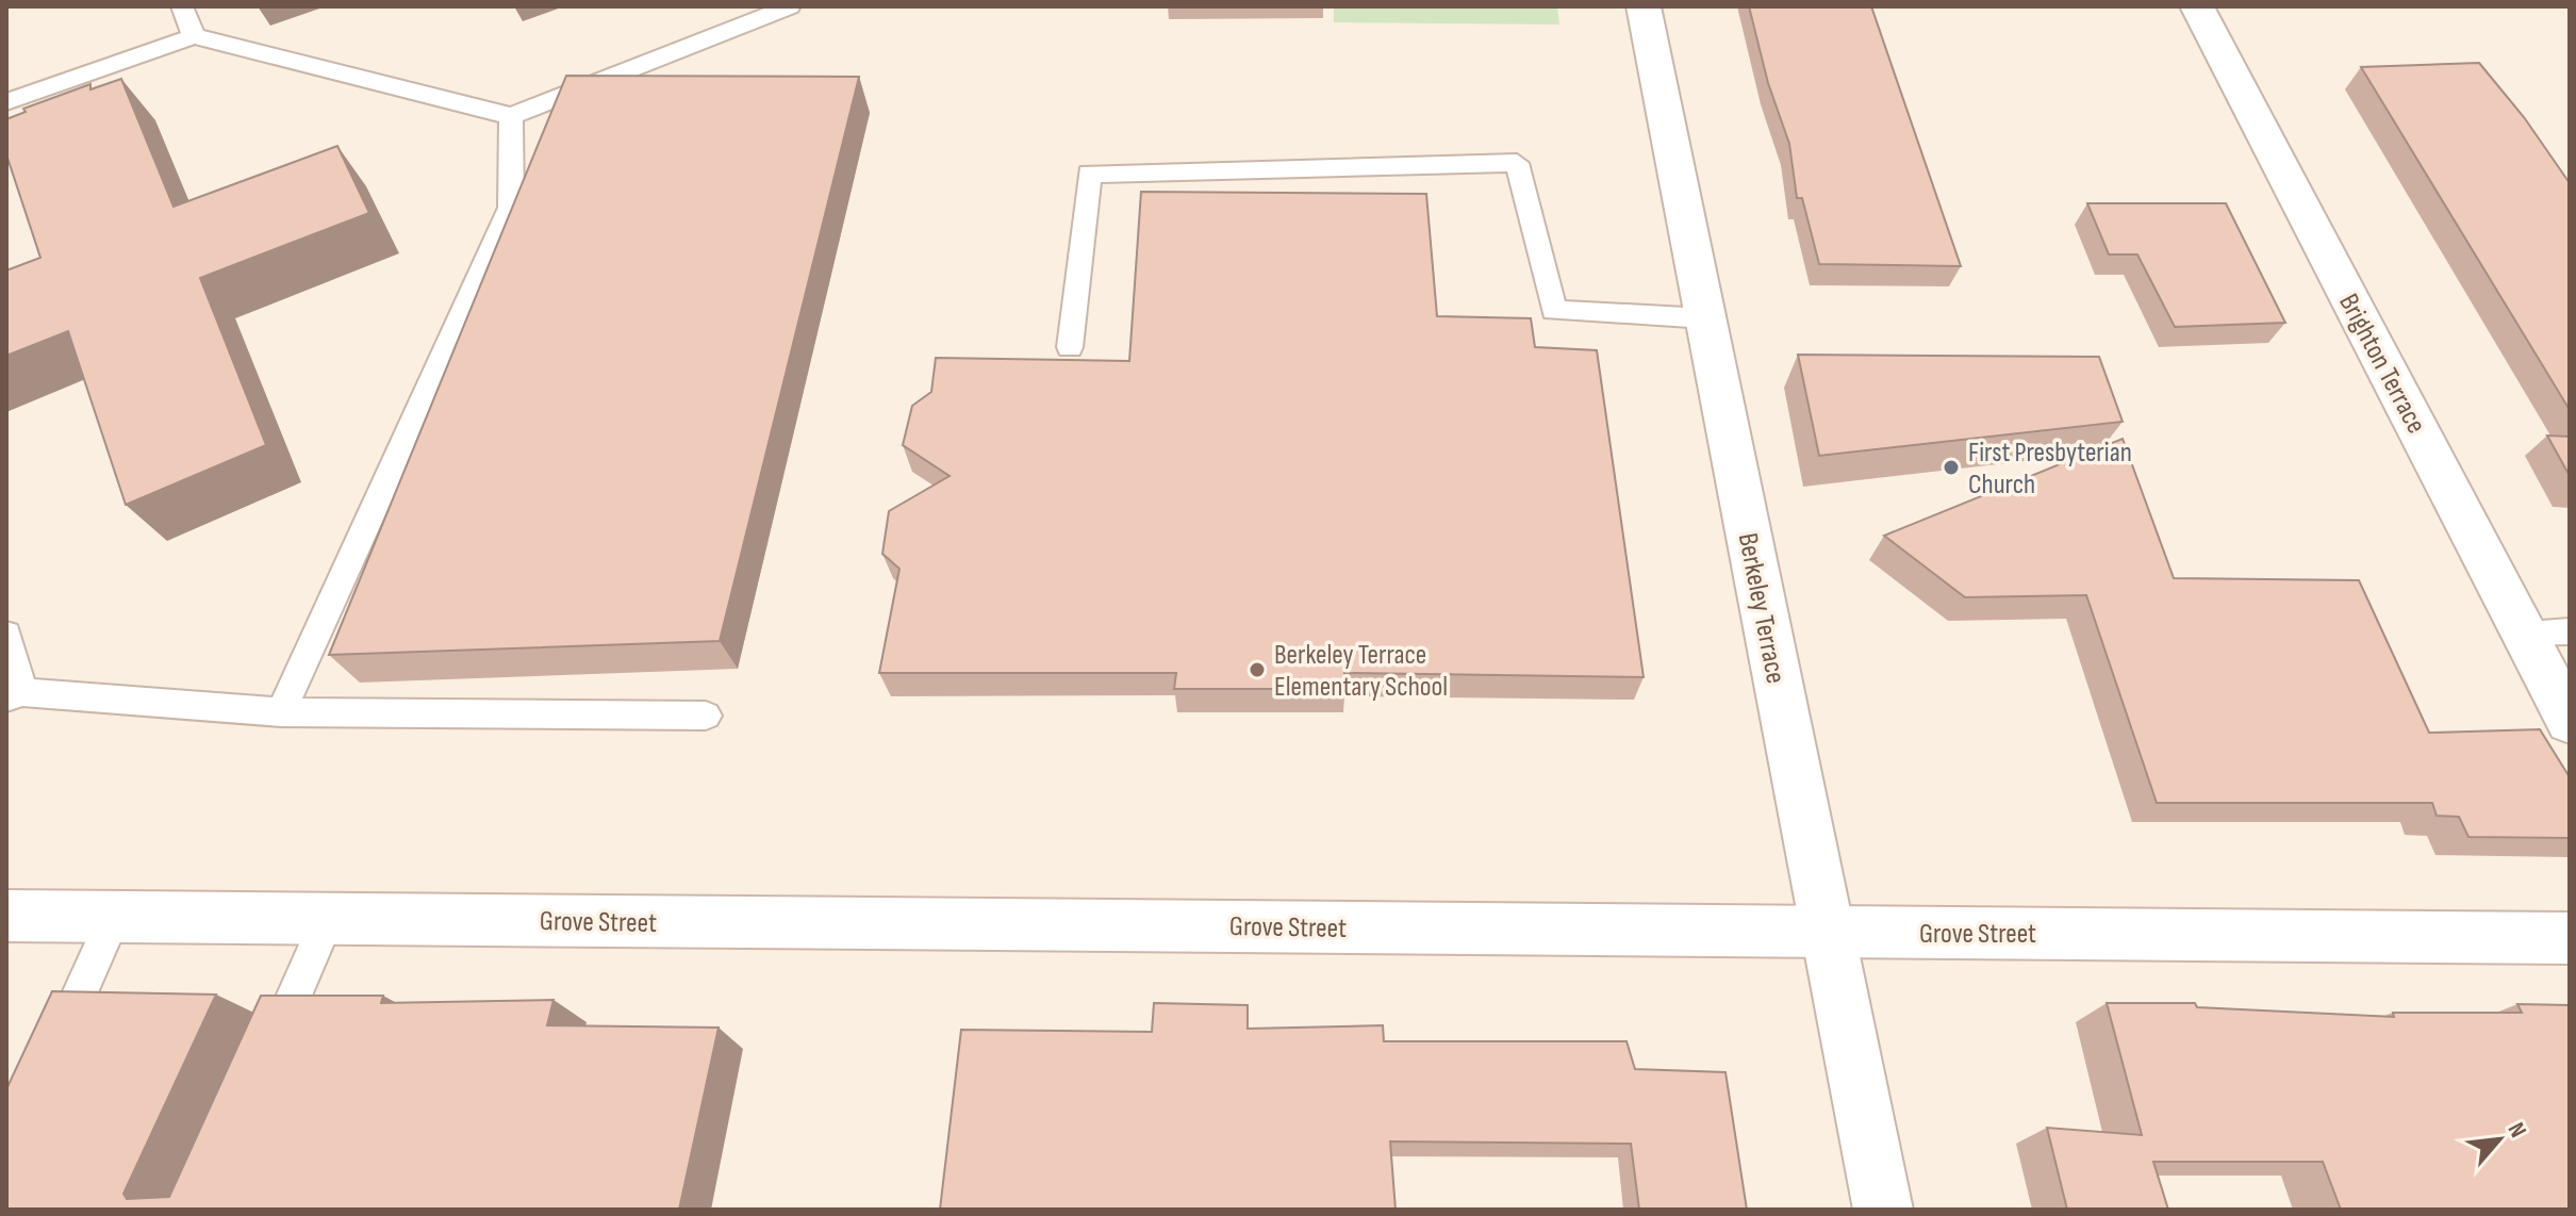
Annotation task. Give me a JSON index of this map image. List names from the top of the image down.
{
  "streets": {
    "street": ["Brighton Terrace", "Berkeley Terrace", "Grove Street"]
  },
  "crossings": [
    ["Berkeley Terrace", "Grove Street"]
  ],
  "places": ["First Presbyterian Church", "Berkeley Terrace Elementary School"],
  "north": "top right"
}
